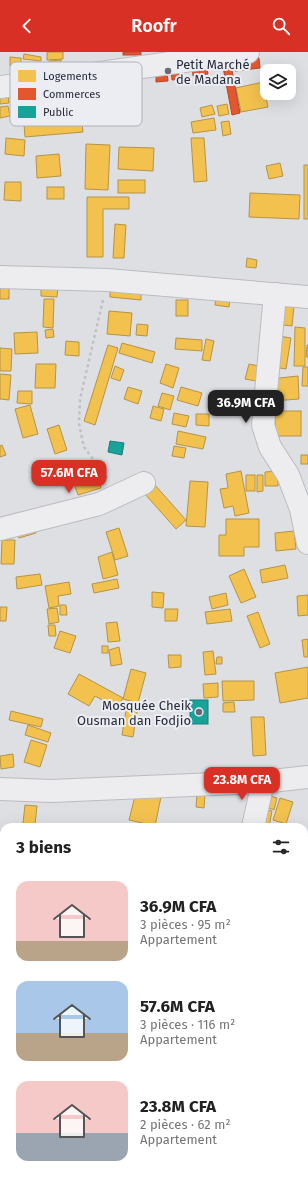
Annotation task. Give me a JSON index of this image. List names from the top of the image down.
{
  "places": ["Petit Marché de Madana", "Mosquée Cheik Ousman dan Fodjio"],
  "legend": ["Logements", "Commerces", "Public"],
  "page": {
    "header": "Roofr",
    "price": ["36.9M CFA", "57.6M CFA", "23.8M CFA"],
    "heading": "3 biens",
    "list": [
      {
        "name": "36.9M CFA",
        "note": "3 pièces · 95 m² · Appartement"
      },
      {
        "name": "57.6M CFA",
        "note": "3 pièces · 116 m² · Appartement"
      },
      {
        "name": "23.8M CFA",
        "note": "2 pièces · 62 m² · Appartement"
      }
    ]
  }
}
